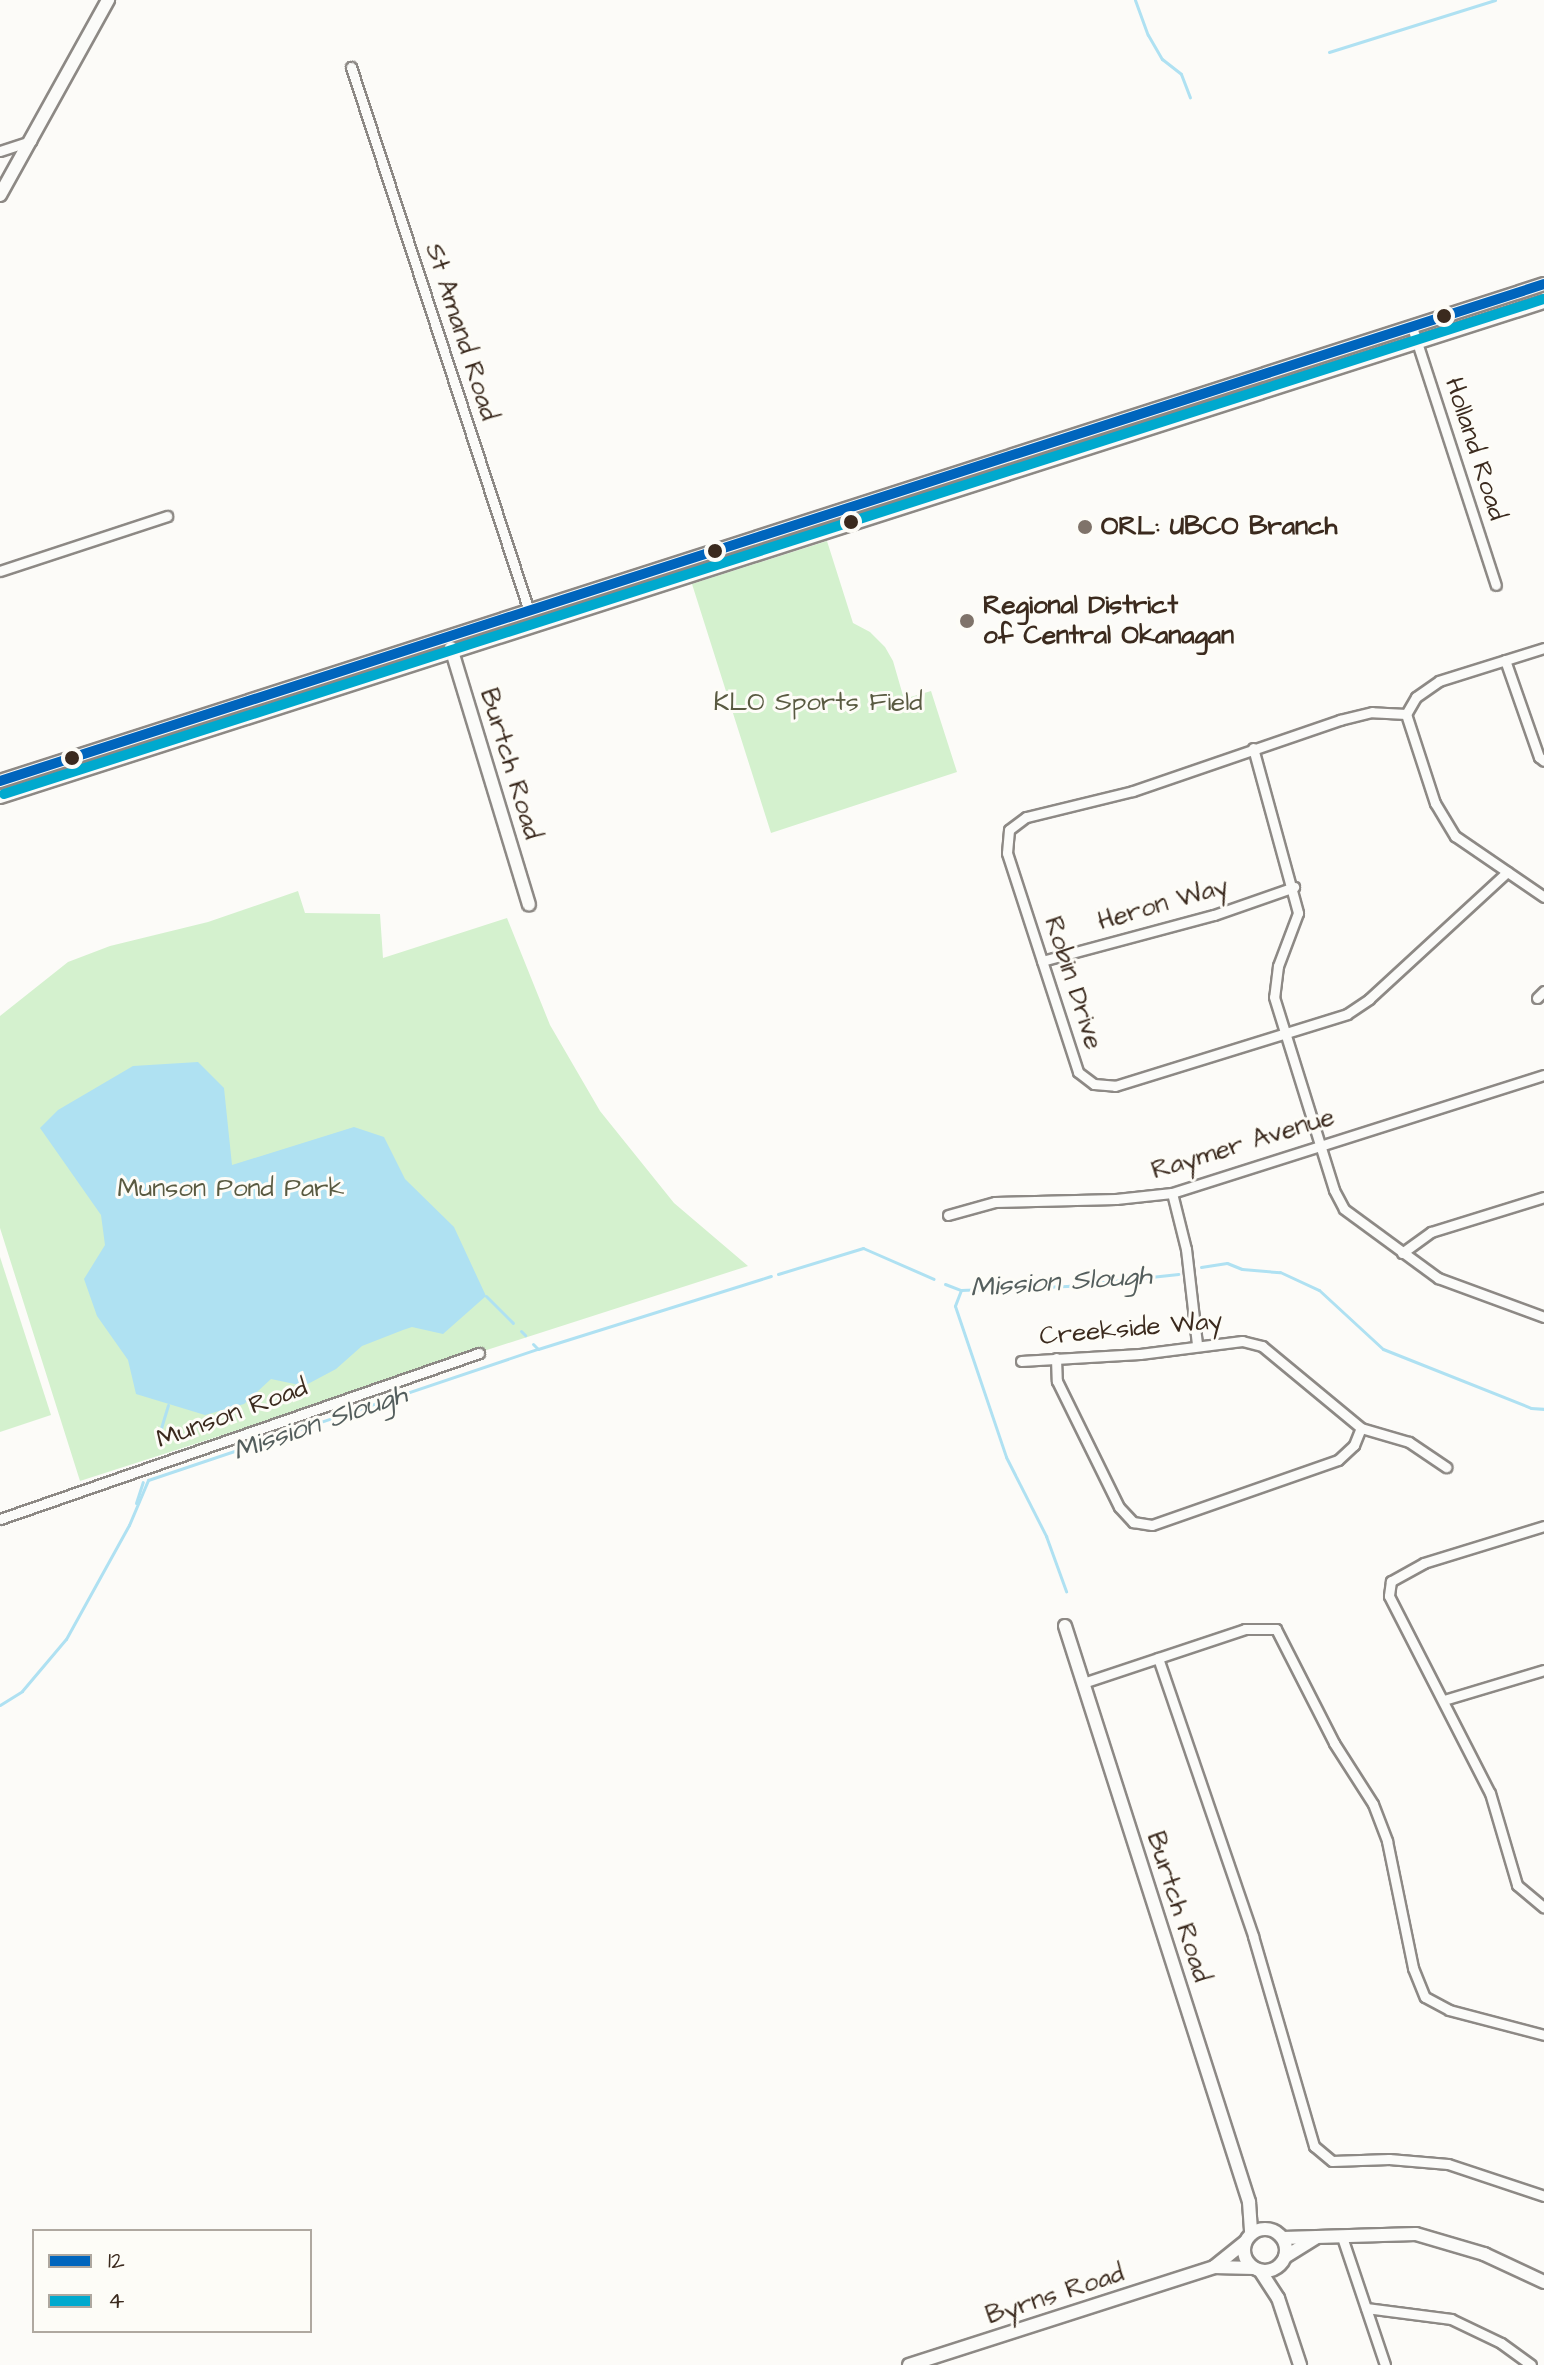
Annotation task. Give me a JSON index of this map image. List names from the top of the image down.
{
  "streets": {
    "main road": ["Burtch Road", "Byrns Road"],
    "street": [
      "St Amand Road",
      "Holland Road",
      "Heron Way",
      "Robin Drive",
      "Raymer Avenue",
      "Creekside Way",
      "Munson Road"
    ]
  },
  "crossings": [
    ["Burtch Road", "Byrns Road"],
    ["Heron Way", "Robin Drive"]
  ],
  "water": ["Mission Slough"],
  "parks": ["KLO Sports Field", "Munson Pond Park"],
  "places": ["ORL: UBCO Branch", "Regional District of Central Okanagan"],
  "lines": ["transit line 12", "transit line 4"],
  "legend": ["12", "4"]
}
